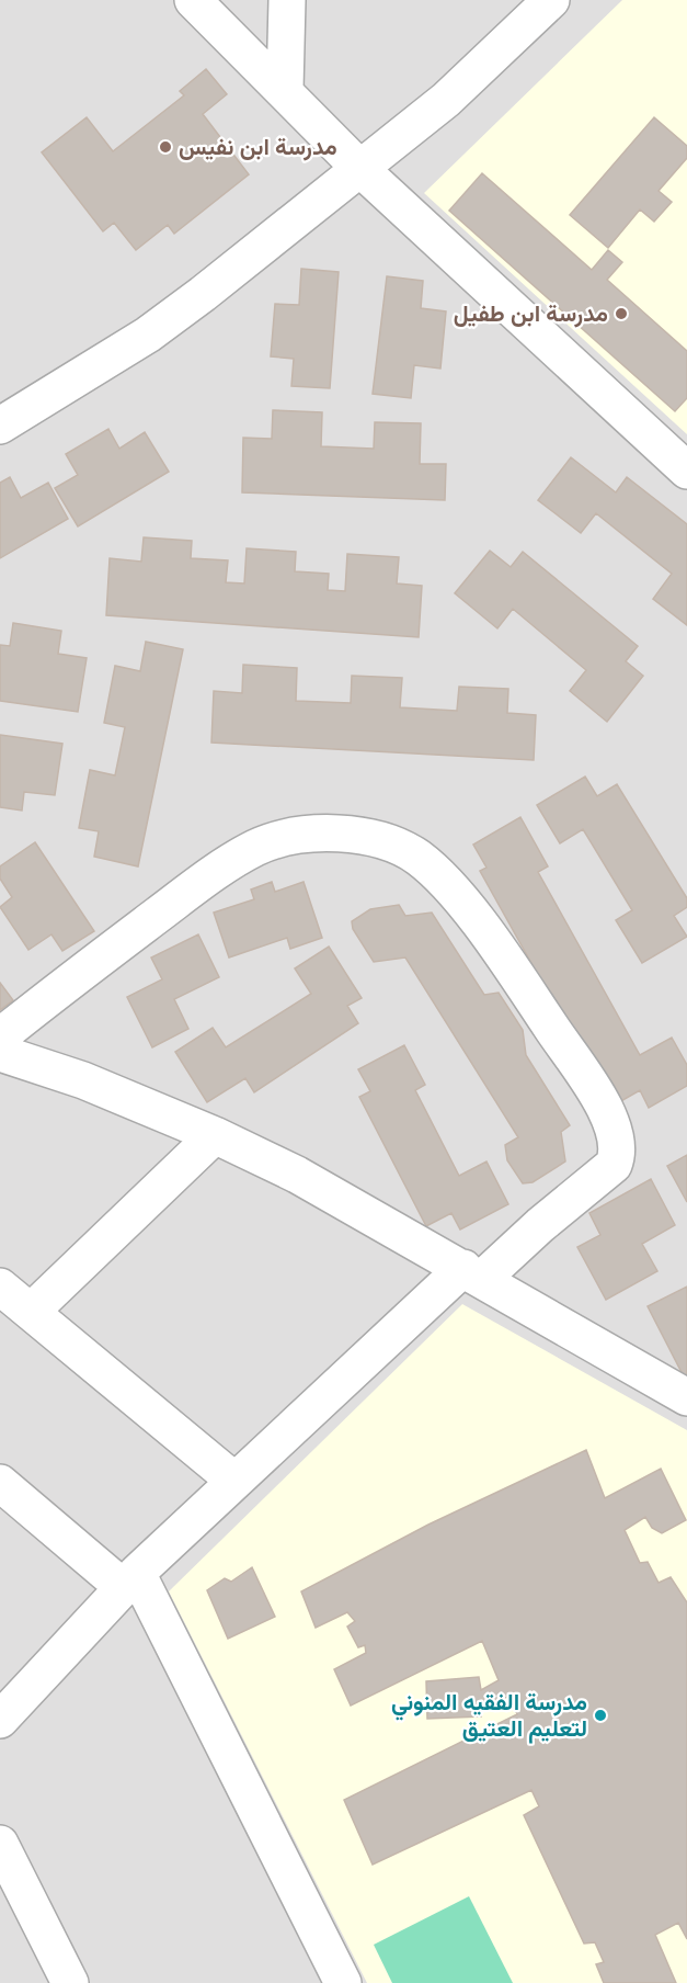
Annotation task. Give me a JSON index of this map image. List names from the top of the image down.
{
  "places": ["مدرسة ابن نفيس", "مدرسة ابن طفيل", "مدرسة الفقيه المنوني لتعليم العتيق"]
}
